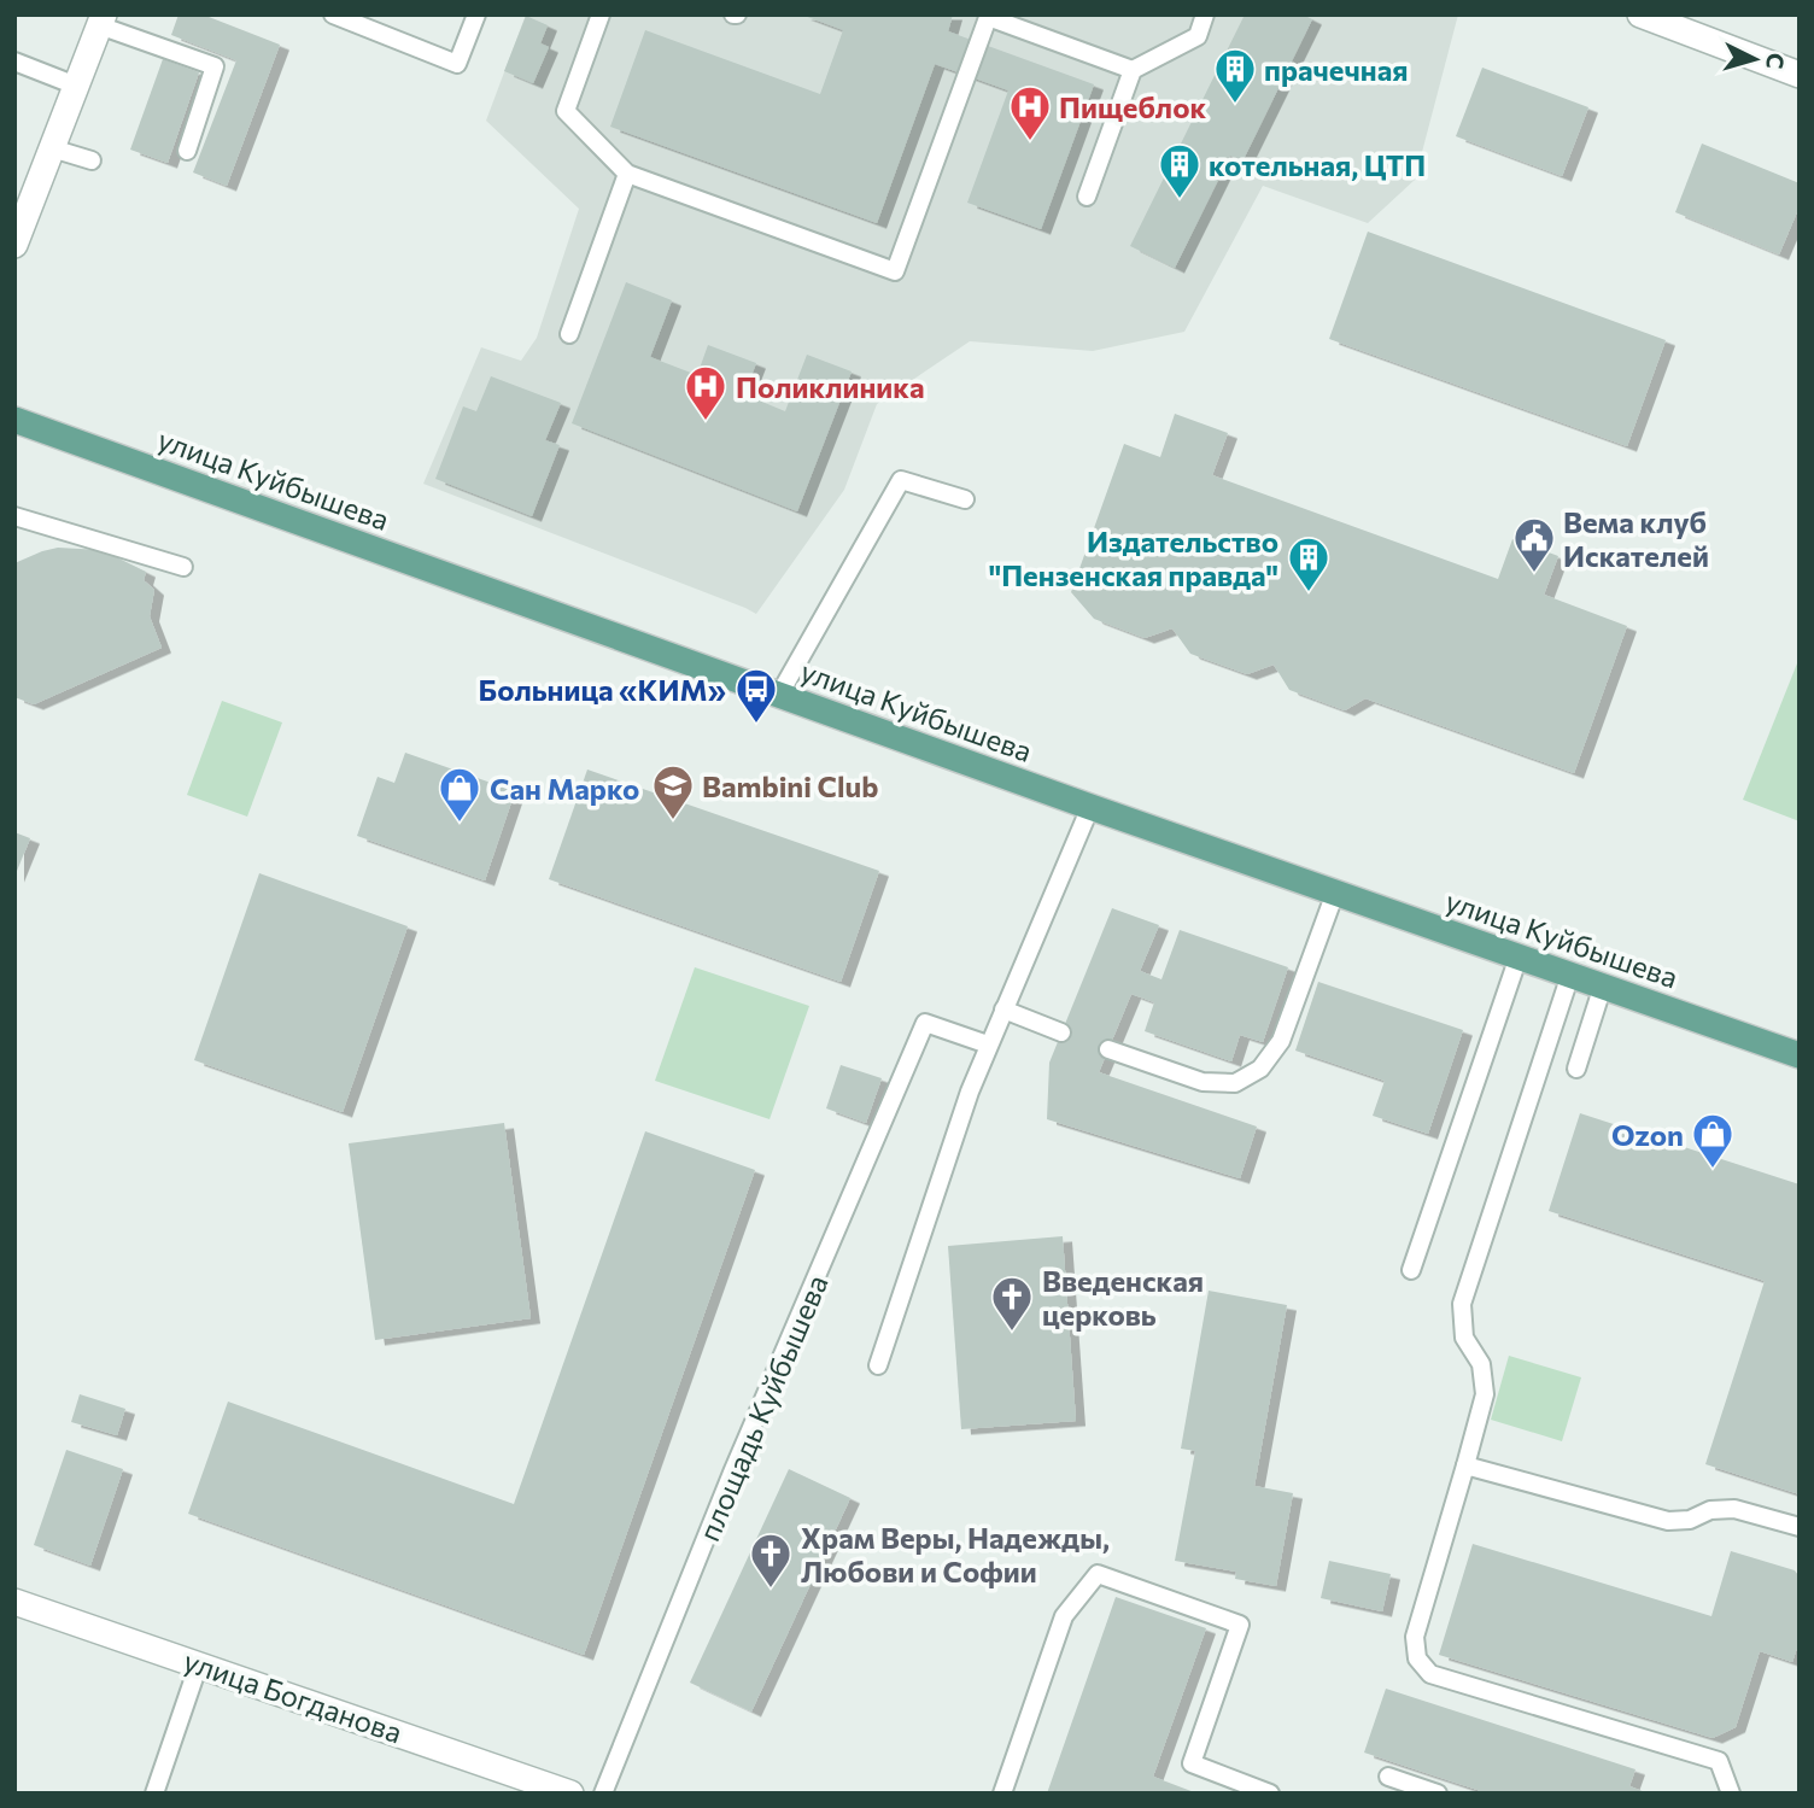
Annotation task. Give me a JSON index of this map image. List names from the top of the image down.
{
  "streets": {
    "main road": ["улица Куйбышева"],
    "street": ["улица Богданова"],
    "lane": ["площадь Куйбышева"]
  },
  "places": {
    "building": ["прачечная", "котельная, ЦТП", "Издательство \"Пензенская правда\""],
    "hospital": ["Пищеблок", "Поликлиника"],
    "public building": ["Вема клуб Искателей"],
    "bus stop": ["Больница «КИМ»"],
    "school or university": ["Bambini Club"],
    "shop": ["Сан Марко", "Ozon"],
    "church": ["Введенская церковь", "Храм Веры, Надежды, Любови и Софии"]
  },
  "north": "right"
}
